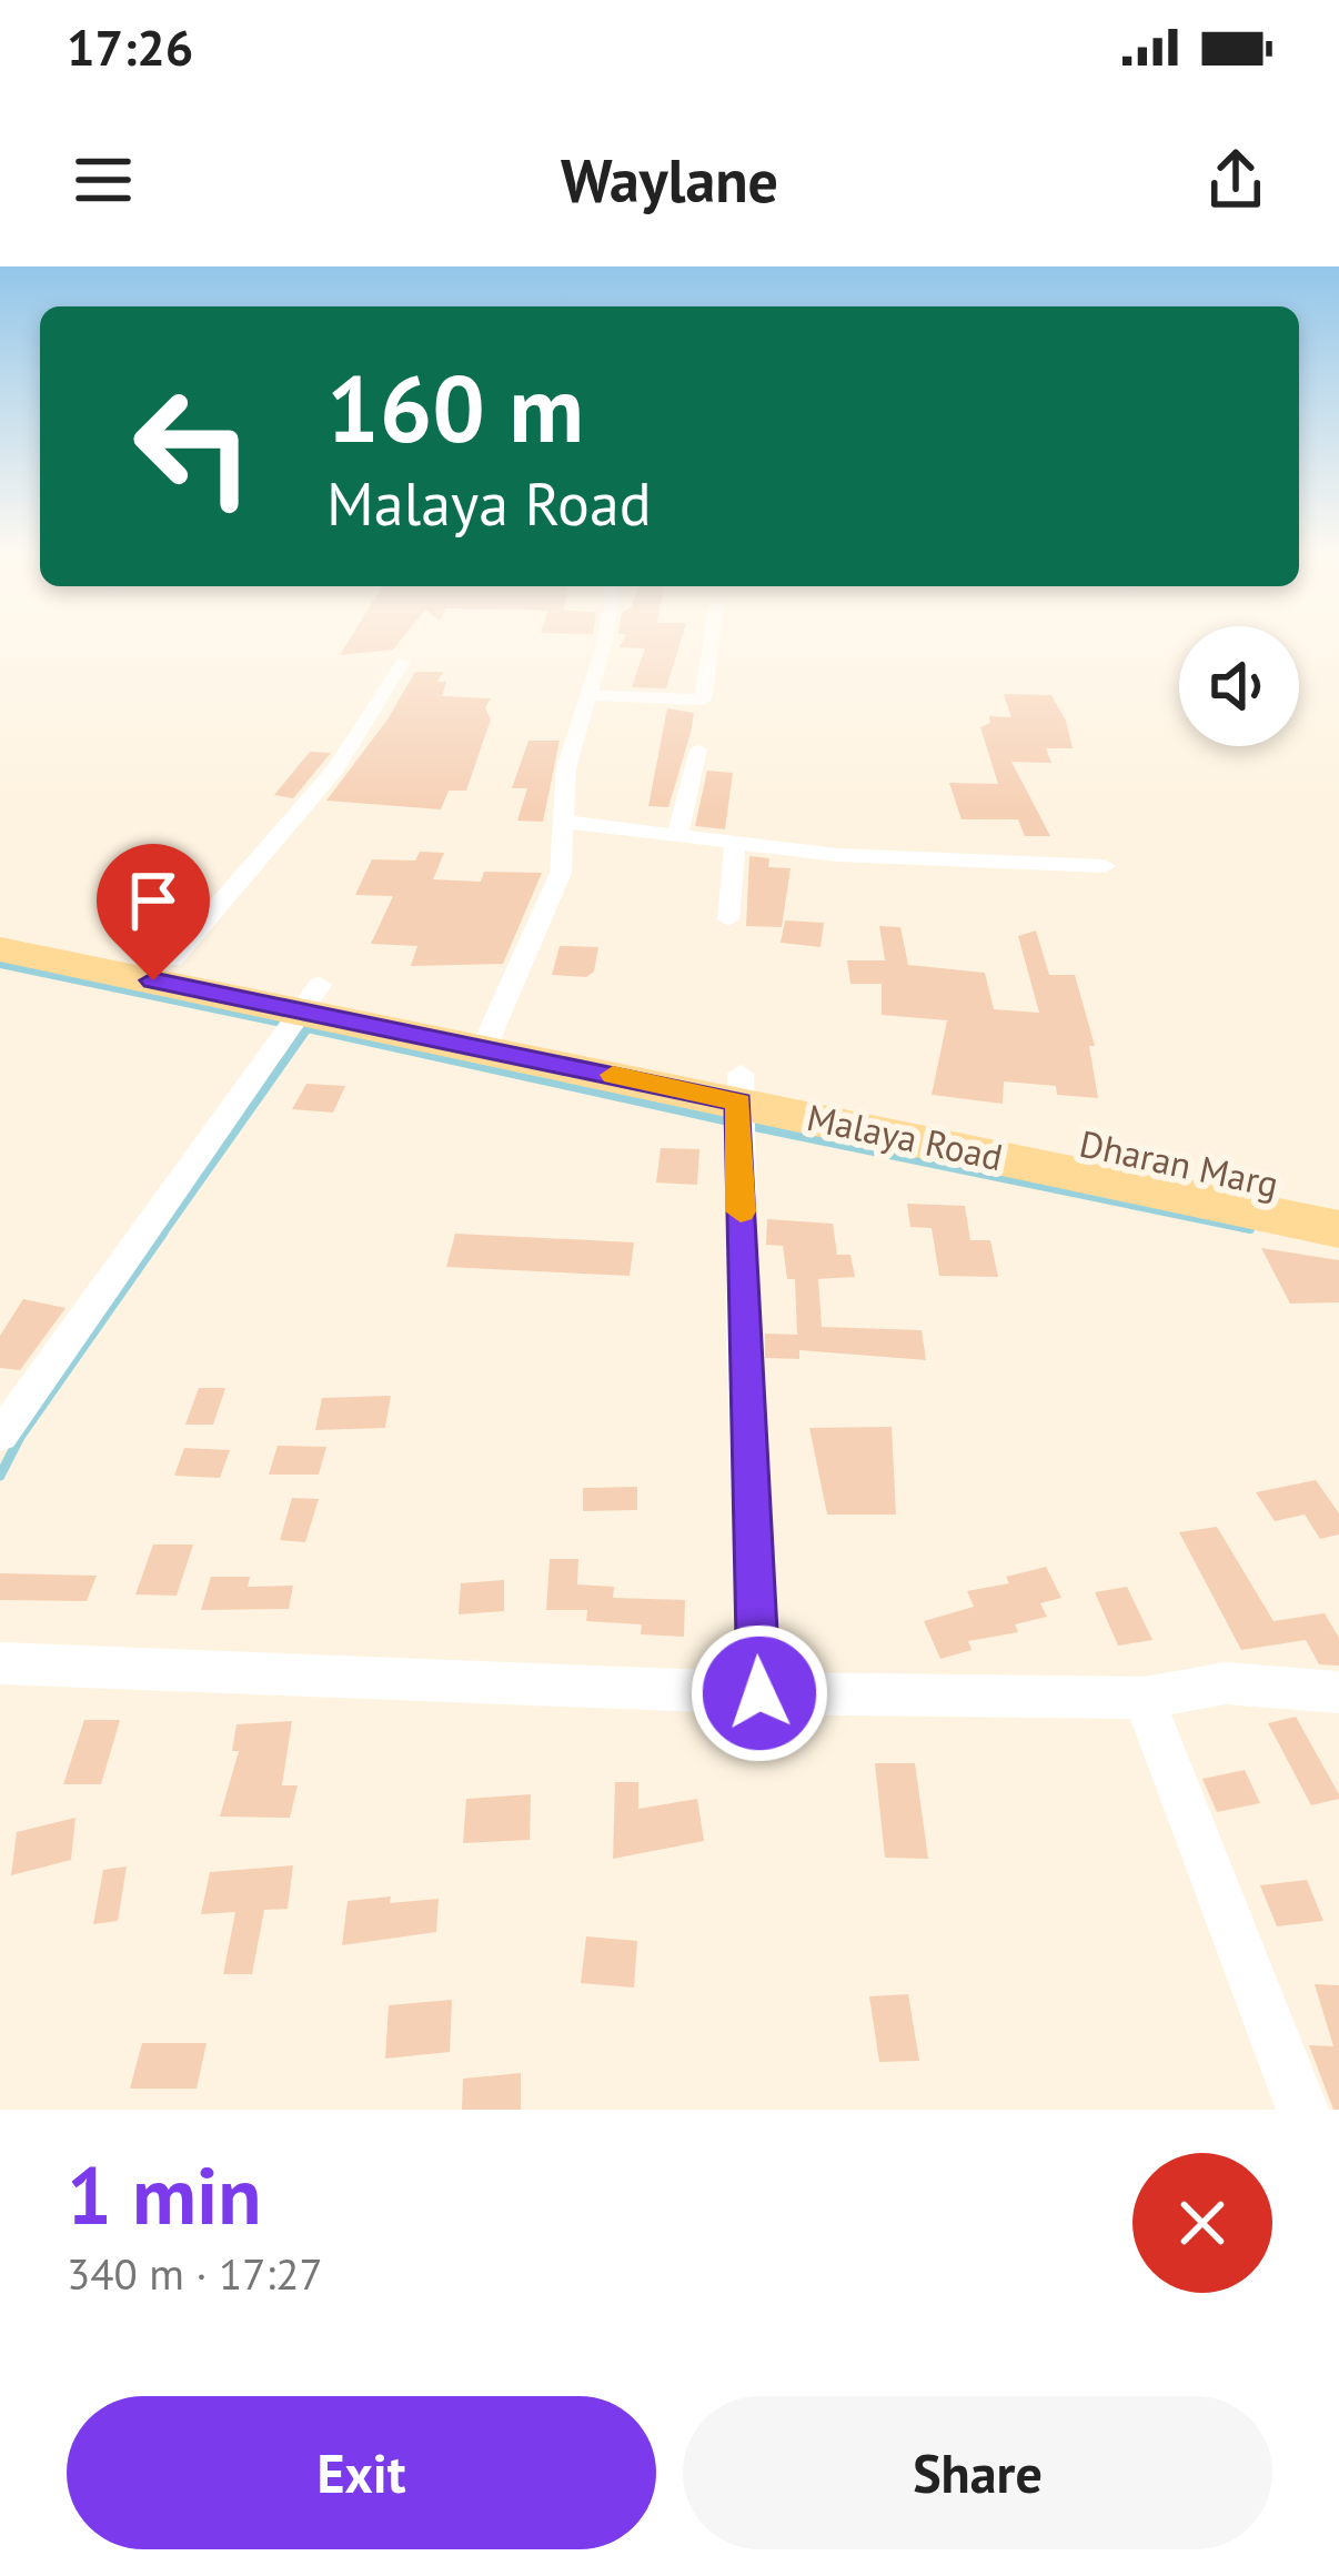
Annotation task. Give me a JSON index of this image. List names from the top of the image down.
{
  "streets": {
    "main road": ["Malaya Road", "Dharan Marg"]
  },
  "crossings": [
    ["Malaya Road", "Dharan Marg"]
  ],
  "page": {
    "status": "17:26",
    "header": "Waylane",
    "turn": ["160 m", "Malaya Road"],
    "heading": ["1 min", "340 m · 17:27"],
    "buttons": ["Exit", "Share"]
  }
}
